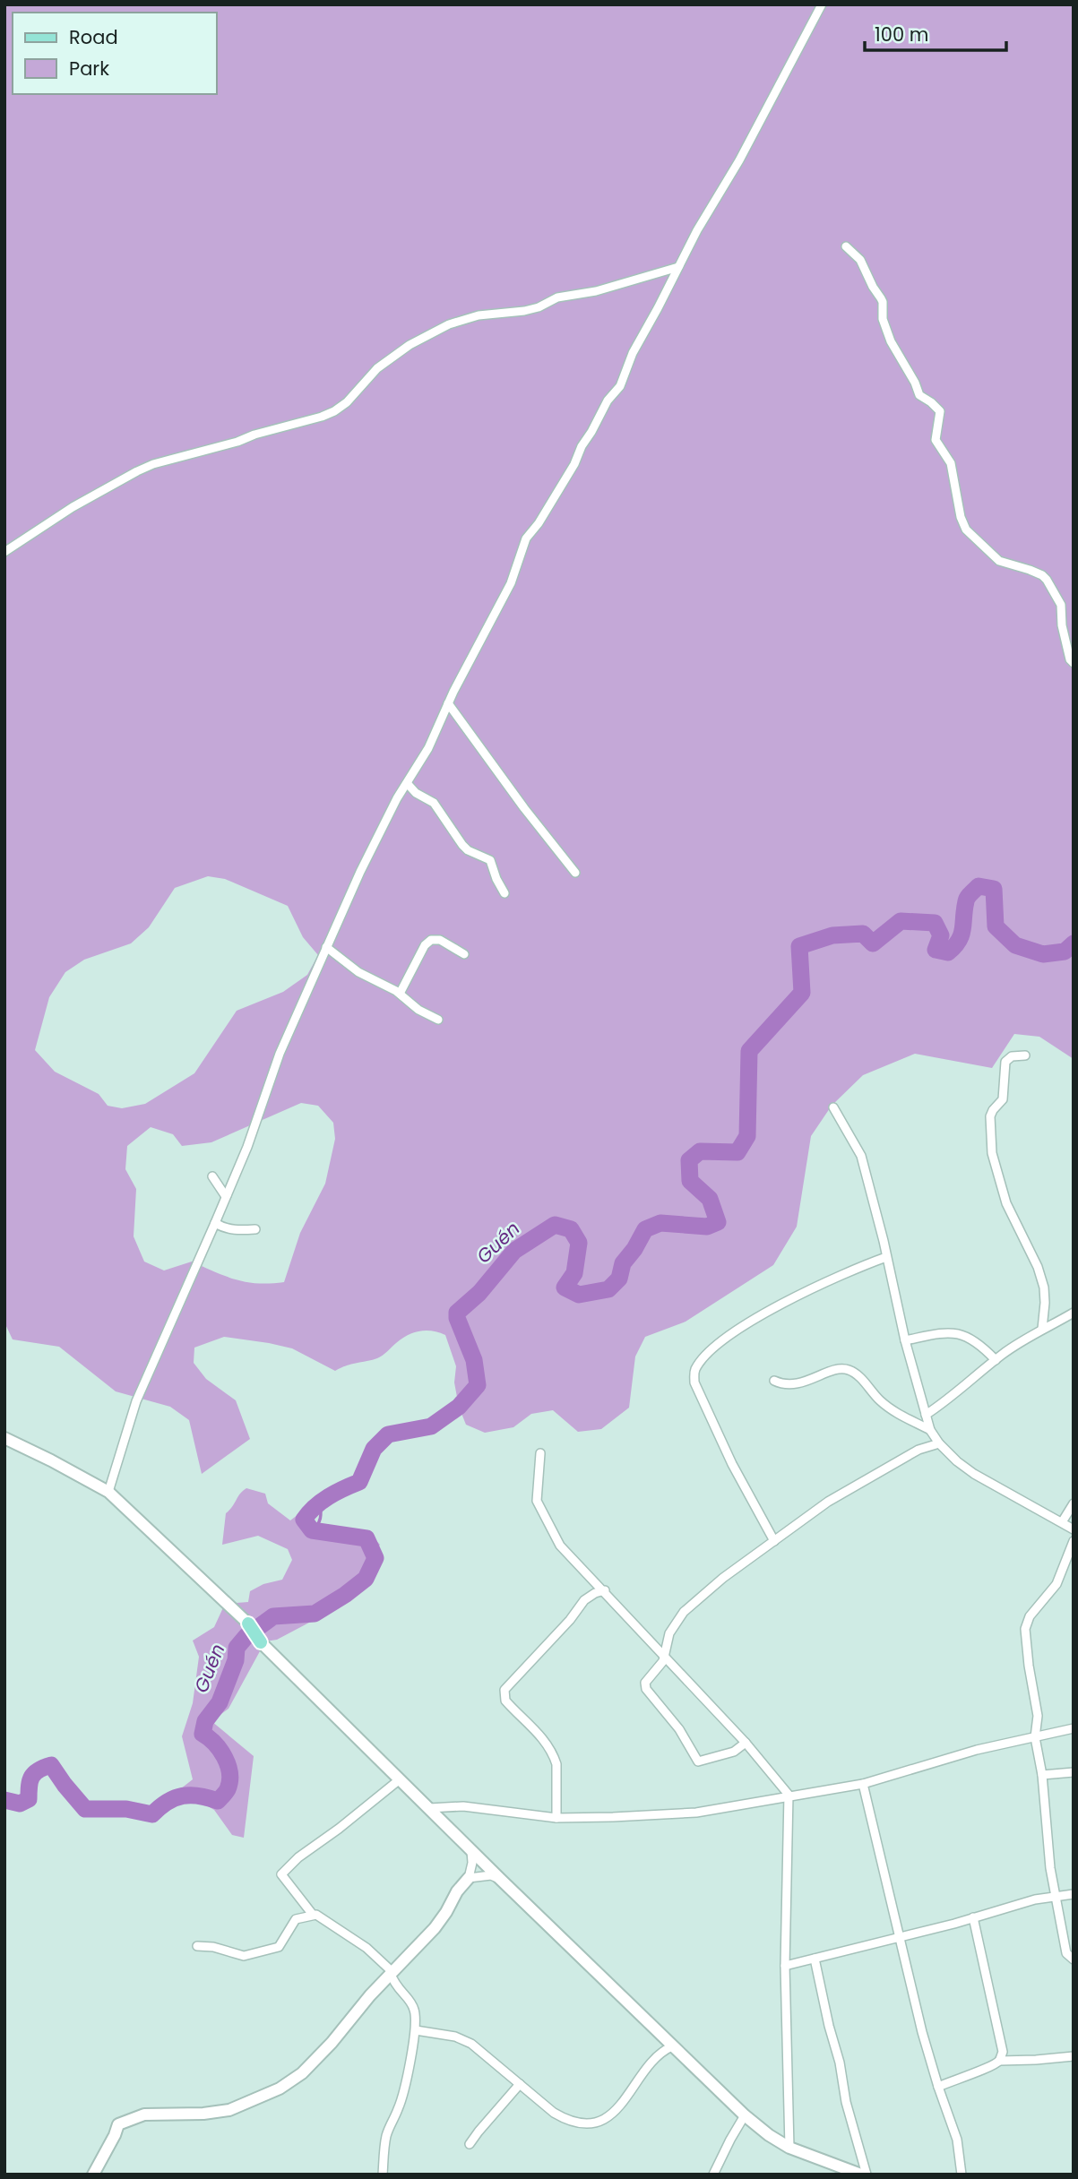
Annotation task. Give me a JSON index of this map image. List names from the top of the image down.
{
  "water": ["Guén"],
  "legend": ["Road", "Park"],
  "scale_bar": "100 m"
}
